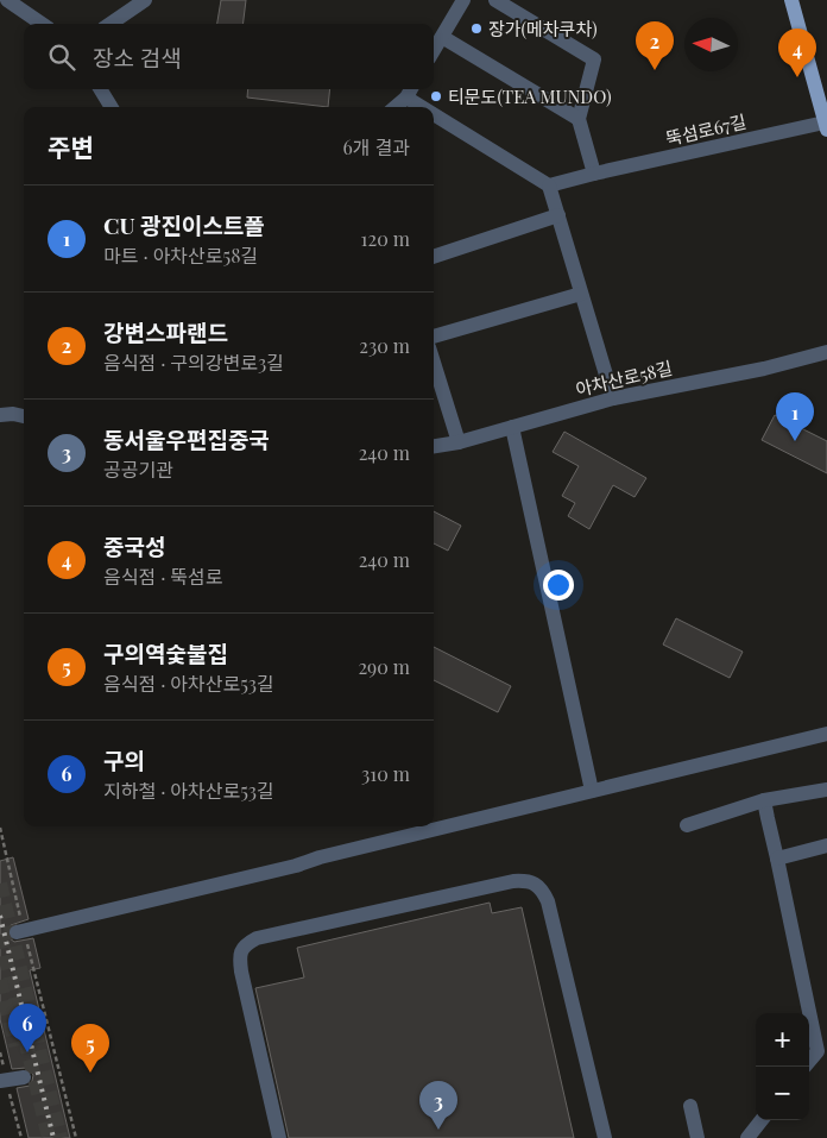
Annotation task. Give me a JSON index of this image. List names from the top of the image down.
{
  "streets": {
    "street": ["뚝섬로67길", "아차산로58길"]
  },
  "places": ["장가(메차쿠차)", "티문도(TEA MUNDO)"],
  "north": "left",
  "page": {
    "pins": [
      "2",
      "4",
      "1",
      "6",
      "5",
      "3"
    ],
    "search": "장소 검색",
    "heading": ["주변", "6개 결과"],
    "list": [
      {
        "mark": "1",
        "name": "CU 광진이스트폴",
        "note": "마트 · 아차산로58길",
        "value": "120 m"
      },
      {
        "mark": "2",
        "name": "강변스파랜드",
        "note": "음식점 · 구의강변로3길",
        "value": "230 m"
      },
      {
        "mark": "3",
        "name": "동서울우편집중국",
        "note": "공공기관",
        "value": "240 m"
      },
      {
        "mark": "4",
        "name": "중국성",
        "note": "음식점 · 뚝섬로",
        "value": "240 m"
      },
      {
        "mark": "5",
        "name": "구의역숯불집",
        "note": "음식점 · 아차산로53길",
        "value": "290 m"
      },
      {
        "mark": "6",
        "name": "구의",
        "note": "지하철 · 아차산로53길",
        "value": "310 m"
      }
    ],
    "map_buttons": ["+", "−"]
  }
}
